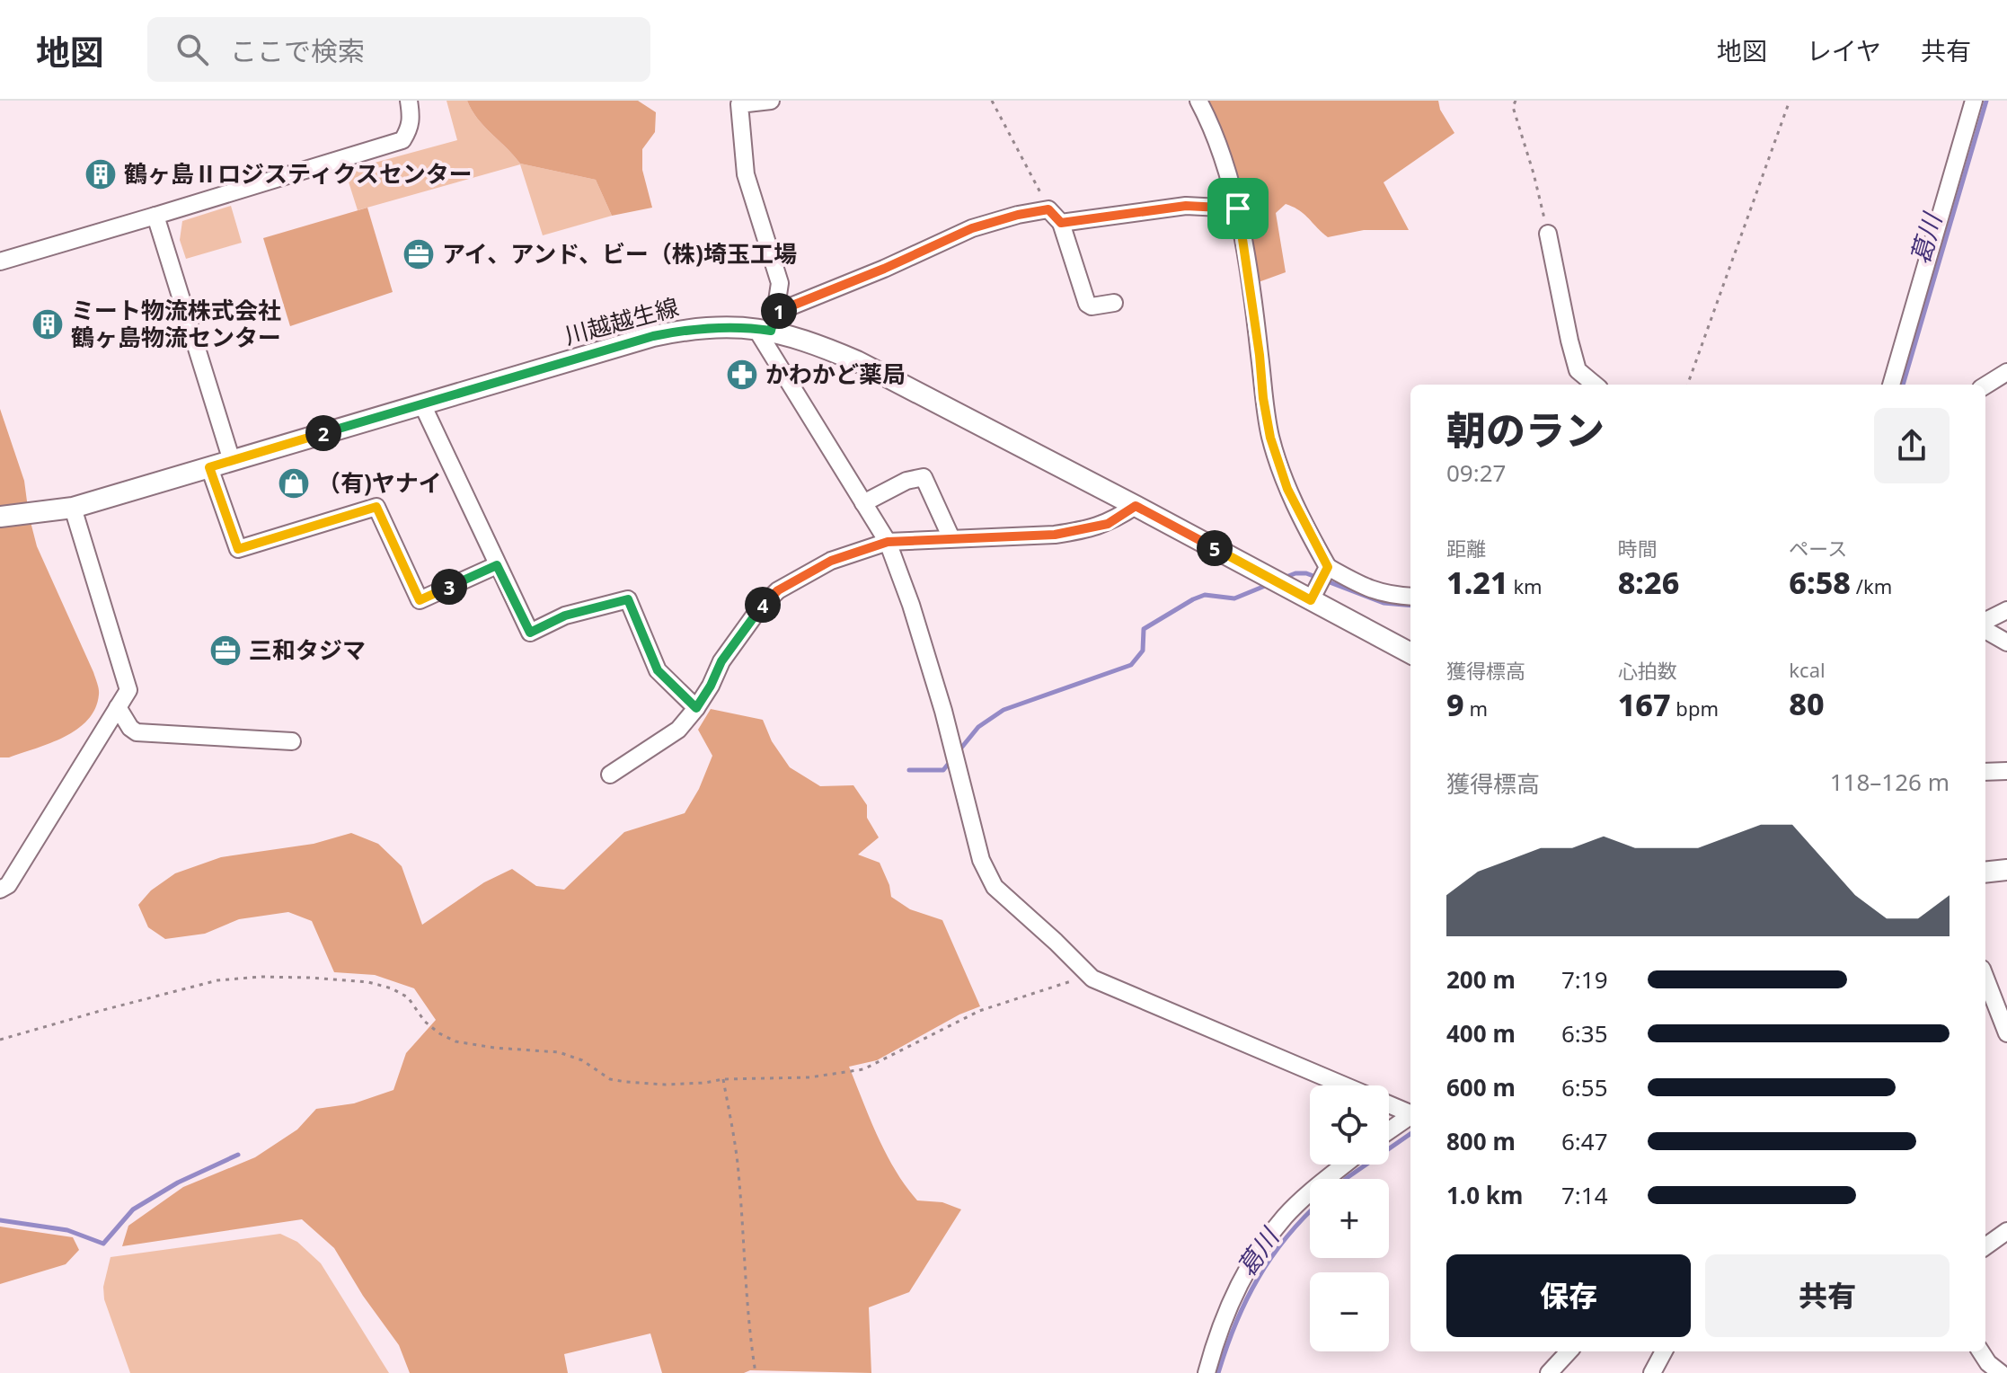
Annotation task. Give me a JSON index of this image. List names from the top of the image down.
{
  "streets": {
    "main road": ["川越越生線"]
  },
  "water": ["葛川"],
  "places": {
    "building": ["鶴ヶ島Ⅱロジスティクスセンター", "ミート物流株式会社 鶴ヶ島物流センター"],
    "office": ["アイ、アンド、ビー（株)埼玉工場", "三和タジマ"],
    "pharmacy": ["かわかど薬局"],
    "shop": ["（有)ヤナイ"]
  },
  "page": {
    "header": "地図",
    "search": "ここで検索",
    "nav": ["地図", "レイヤ", "共有"],
    "pins": [
      "1",
      "2",
      "5",
      "3",
      "4"
    ],
    "heading": ["朝のラン", "09:27"],
    "stats": [
      ["距離", "1.21 km"],
      ["時間", "8:26"],
      ["ペース", "6:58 /km"],
      ["獲得標高", "9 m"],
      ["心拍数", "167 bpm"],
      ["kcal", "80"]
    ],
    "chart": ["獲得標高", "118–126 m"],
    "list": [
      {
        "name": "200 m",
        "note": "7:19"
      },
      {
        "name": "400 m",
        "note": "6:35"
      },
      {
        "name": "600 m",
        "note": "6:55"
      },
      {
        "name": "800 m",
        "note": "6:47"
      },
      {
        "name": "1.0 km",
        "note": "7:14"
      }
    ],
    "map_buttons": ["+", "−"],
    "buttons": ["保存", "共有"]
  }
}
